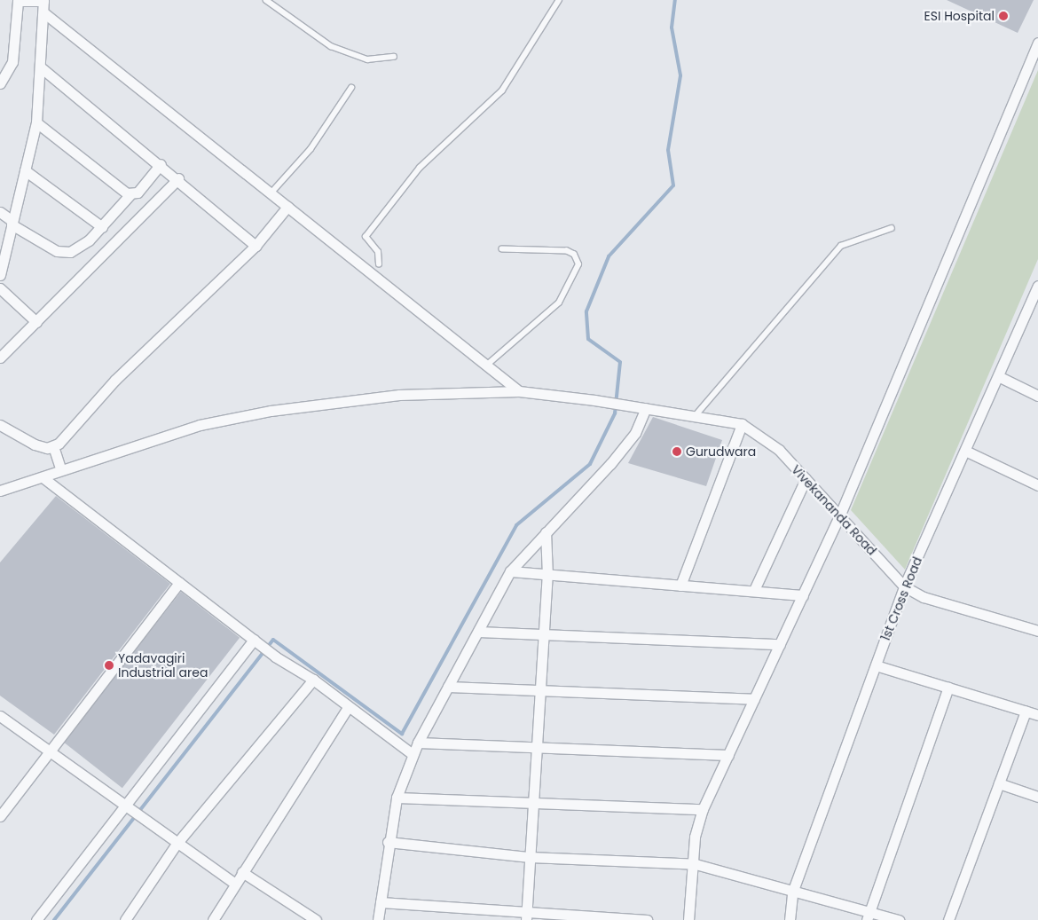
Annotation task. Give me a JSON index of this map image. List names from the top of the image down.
{
  "streets": {
    "street": ["Vivekananda Road", "1st Cross Road"]
  },
  "crossings": [
    ["Vivekananda Road", "1st Cross Road"]
  ],
  "places": ["ESI Hospital", "Gurudwara", "Yadavagiri Industrial area"]
}
